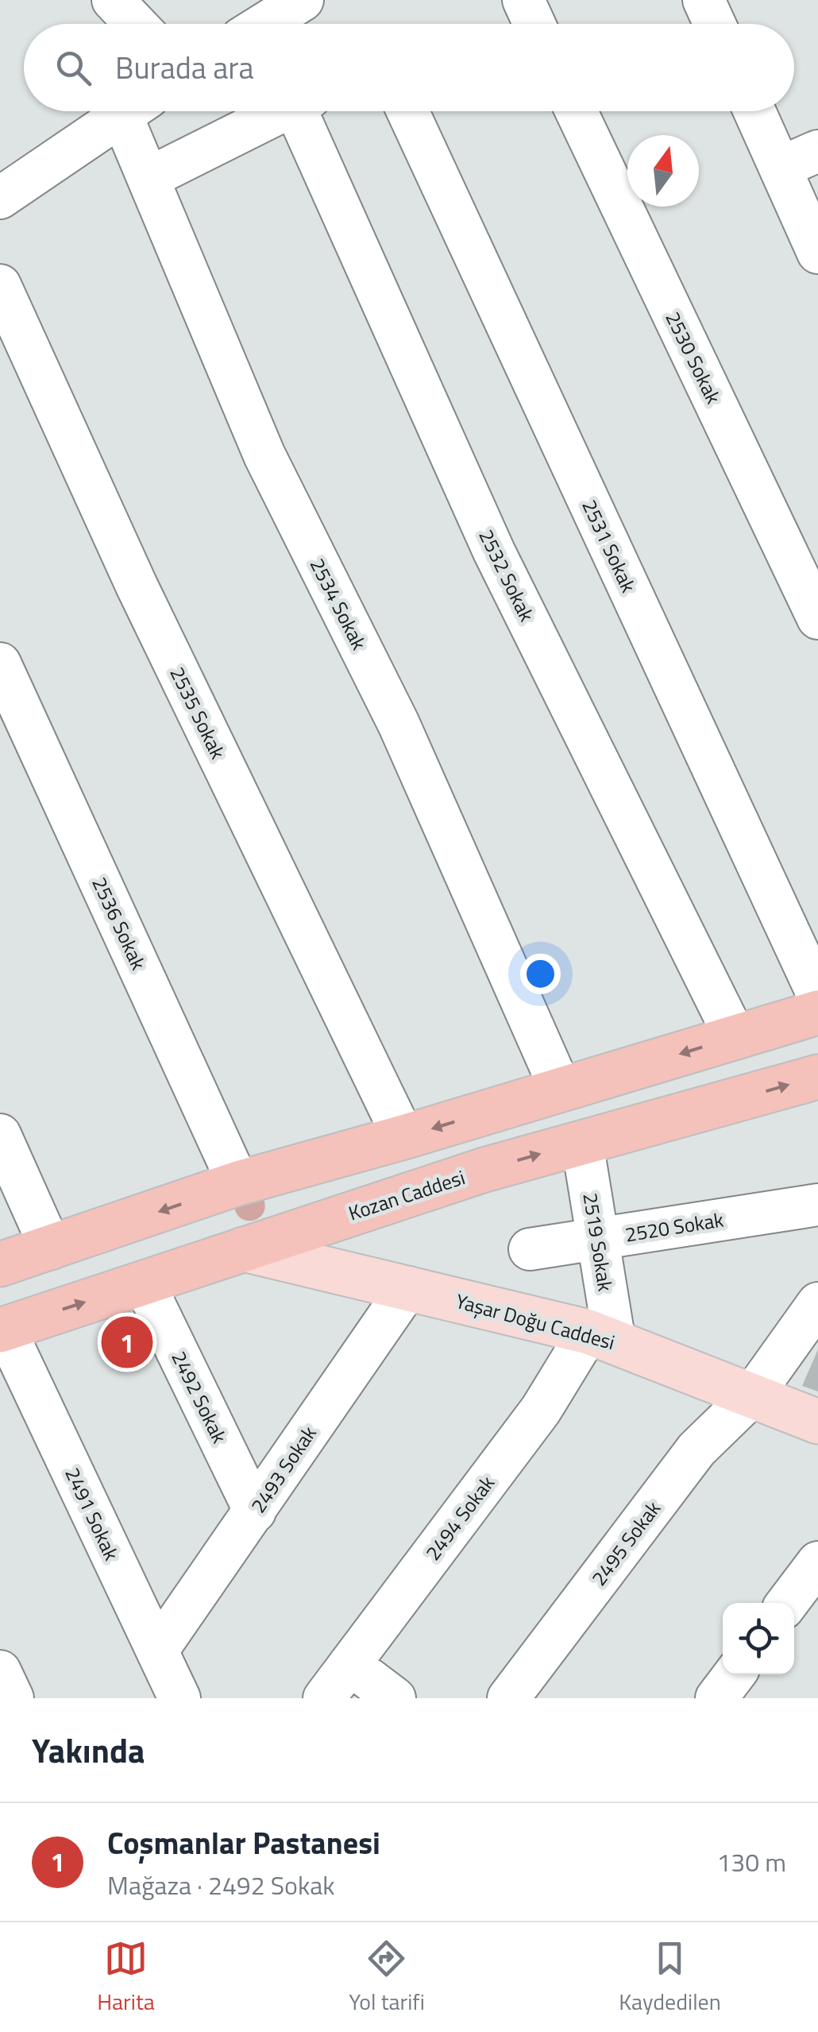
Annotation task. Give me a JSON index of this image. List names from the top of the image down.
{
  "streets": {
    "highway": ["Kozan Caddesi"],
    "main road": ["Yaşar Doğu Caddesi"],
    "street": [
      "2530 Sokak",
      "2531 Sokak",
      "2532 Sokak",
      "2534 Sokak",
      "2535 Sokak",
      "2536 Sokak",
      "2520 Sokak",
      "2519 Sokak",
      "2492 Sokak",
      "2493 Sokak",
      "2491 Sokak",
      "2494 Sokak",
      "2495 Sokak"
    ]
  },
  "crossings": [
    ["Kozan Caddesi", "2519 Sokak"],
    ["Kozan Caddesi", "Yaşar Doğu Caddesi"],
    ["Kozan Caddesi", "2492 Sokak"],
    ["Kozan Caddesi", "2491 Sokak"],
    ["2520 Sokak", "2519 Sokak"],
    ["2519 Sokak", "Yaşar Doğu Caddesi"],
    ["2519 Sokak", "2494 Sokak"],
    ["Yaşar Doğu Caddesi", "2493 Sokak"],
    ["Yaşar Doğu Caddesi", "2494 Sokak"],
    ["Yaşar Doğu Caddesi", "2495 Sokak"],
    ["2492 Sokak", "2493 Sokak"],
    ["2493 Sokak", "2491 Sokak"]
  ],
  "north": "top",
  "page": {
    "search": "Burada ara",
    "pins": "1",
    "heading": "Yakında",
    "list": [
      {
        "mark": "1",
        "name": "Coşmanlar Pastanesi",
        "note": "Mağaza · 2492 Sokak",
        "value": "130 m"
      }
    ],
    "nav": ["Harita", "Yol tarifi", "Kaydedilen"]
  }
}
